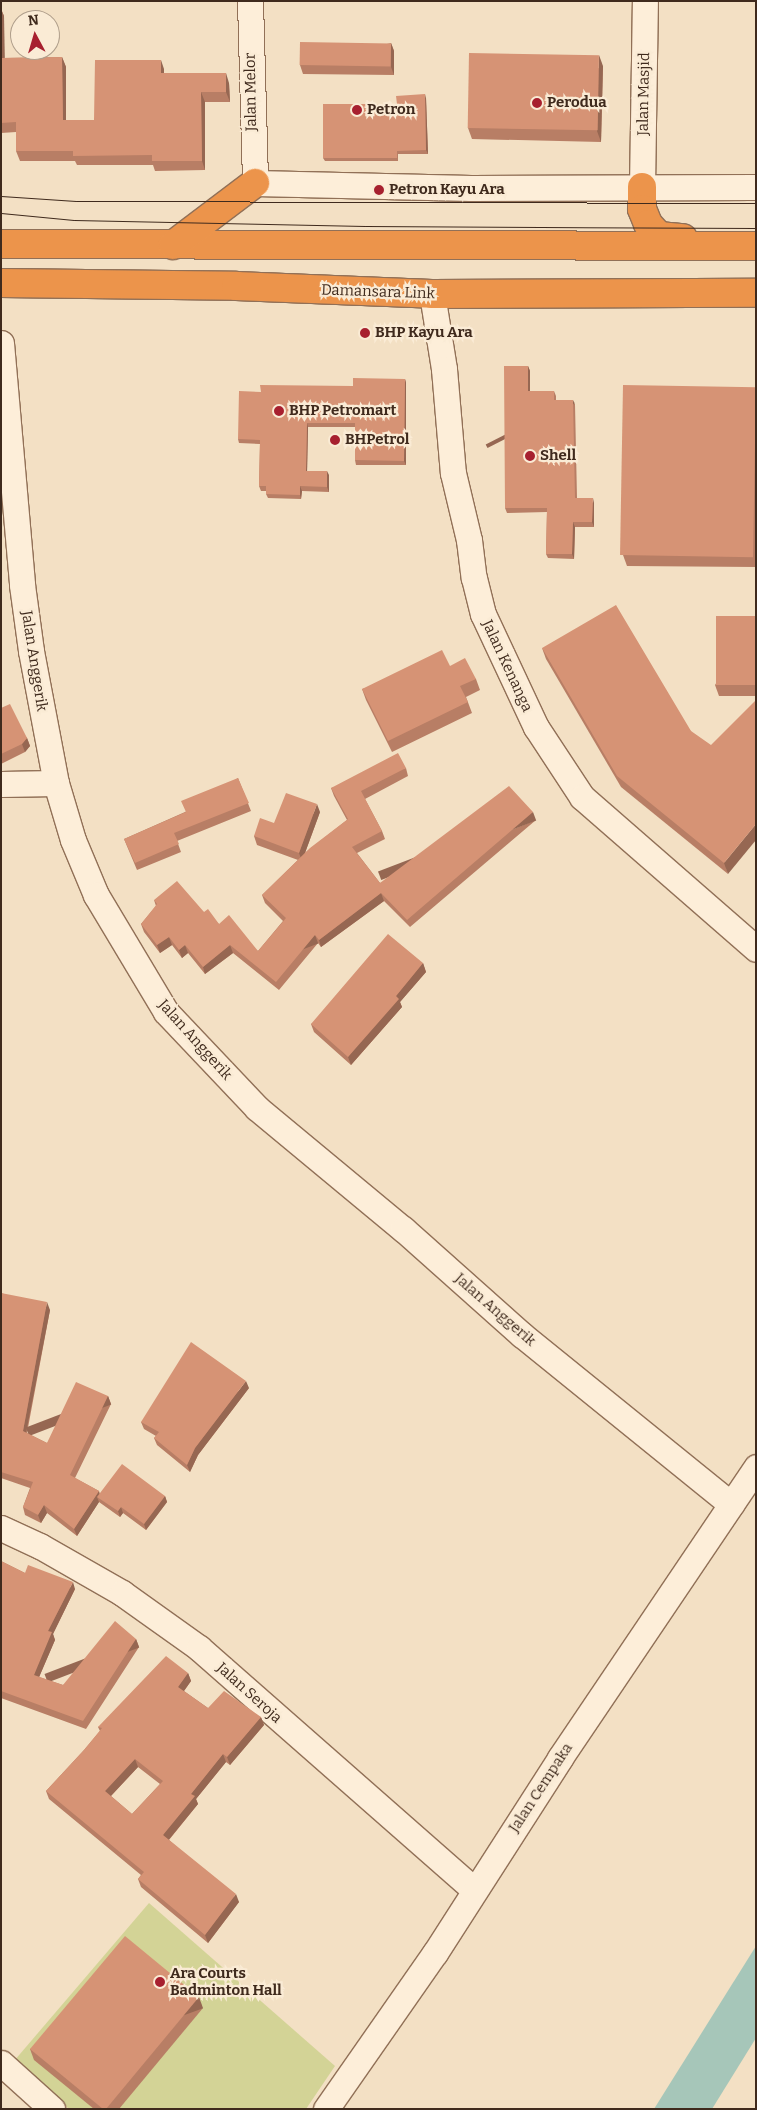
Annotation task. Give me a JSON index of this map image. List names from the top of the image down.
{
  "streets": {
    "highway": ["Damansara Link"],
    "street": [
      "Jalan Melor",
      "Jalan Masjid",
      "Jalan Anggerik",
      "Jalan Kenanga",
      "Jalan Seroja",
      "Jalan Cempaka"
    ]
  },
  "crossings": [
    ["Damansara Link", "Jalan Kenanga"],
    ["Jalan Anggerik", "Jalan Cempaka"],
    ["Jalan Seroja", "Jalan Cempaka"]
  ],
  "places": [
    "Perodua",
    "Petron",
    "Petron Kayu Ara",
    "BHP Kayu Ara",
    "BHP Petromart",
    "BHPetrol",
    "Shell",
    "Ara Courts Badminton Hall"
  ],
  "north": "top"
}
